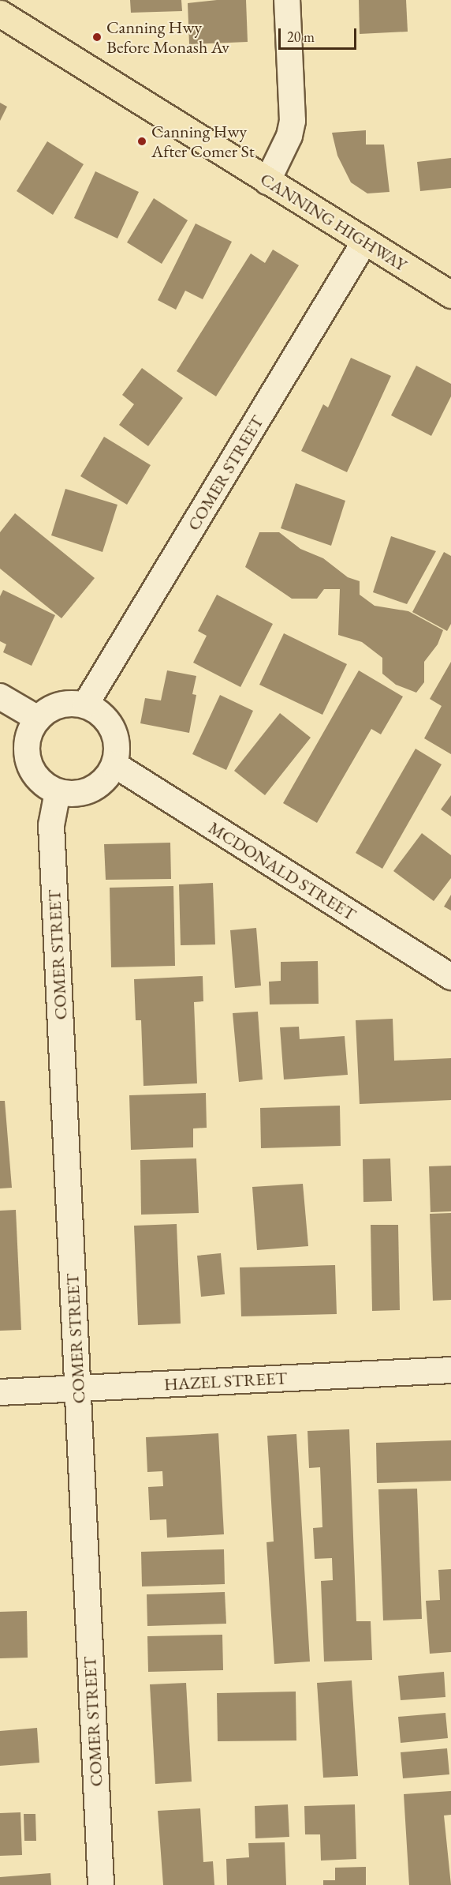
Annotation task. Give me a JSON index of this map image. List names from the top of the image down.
{
  "streets": {
    "highway": ["CANNING HIGHWAY"],
    "street": ["COMER STREET", "MCDONALD STREET", "HAZEL STREET"]
  },
  "crossings": [
    ["CANNING HIGHWAY", "COMER STREET"],
    ["COMER STREET", "MCDONALD STREET"],
    ["COMER STREET", "HAZEL STREET"]
  ],
  "places": ["Canning Hwy Before Monash Av", "Canning Hwy After Comer St"],
  "scale_bar": "20 m"
}
